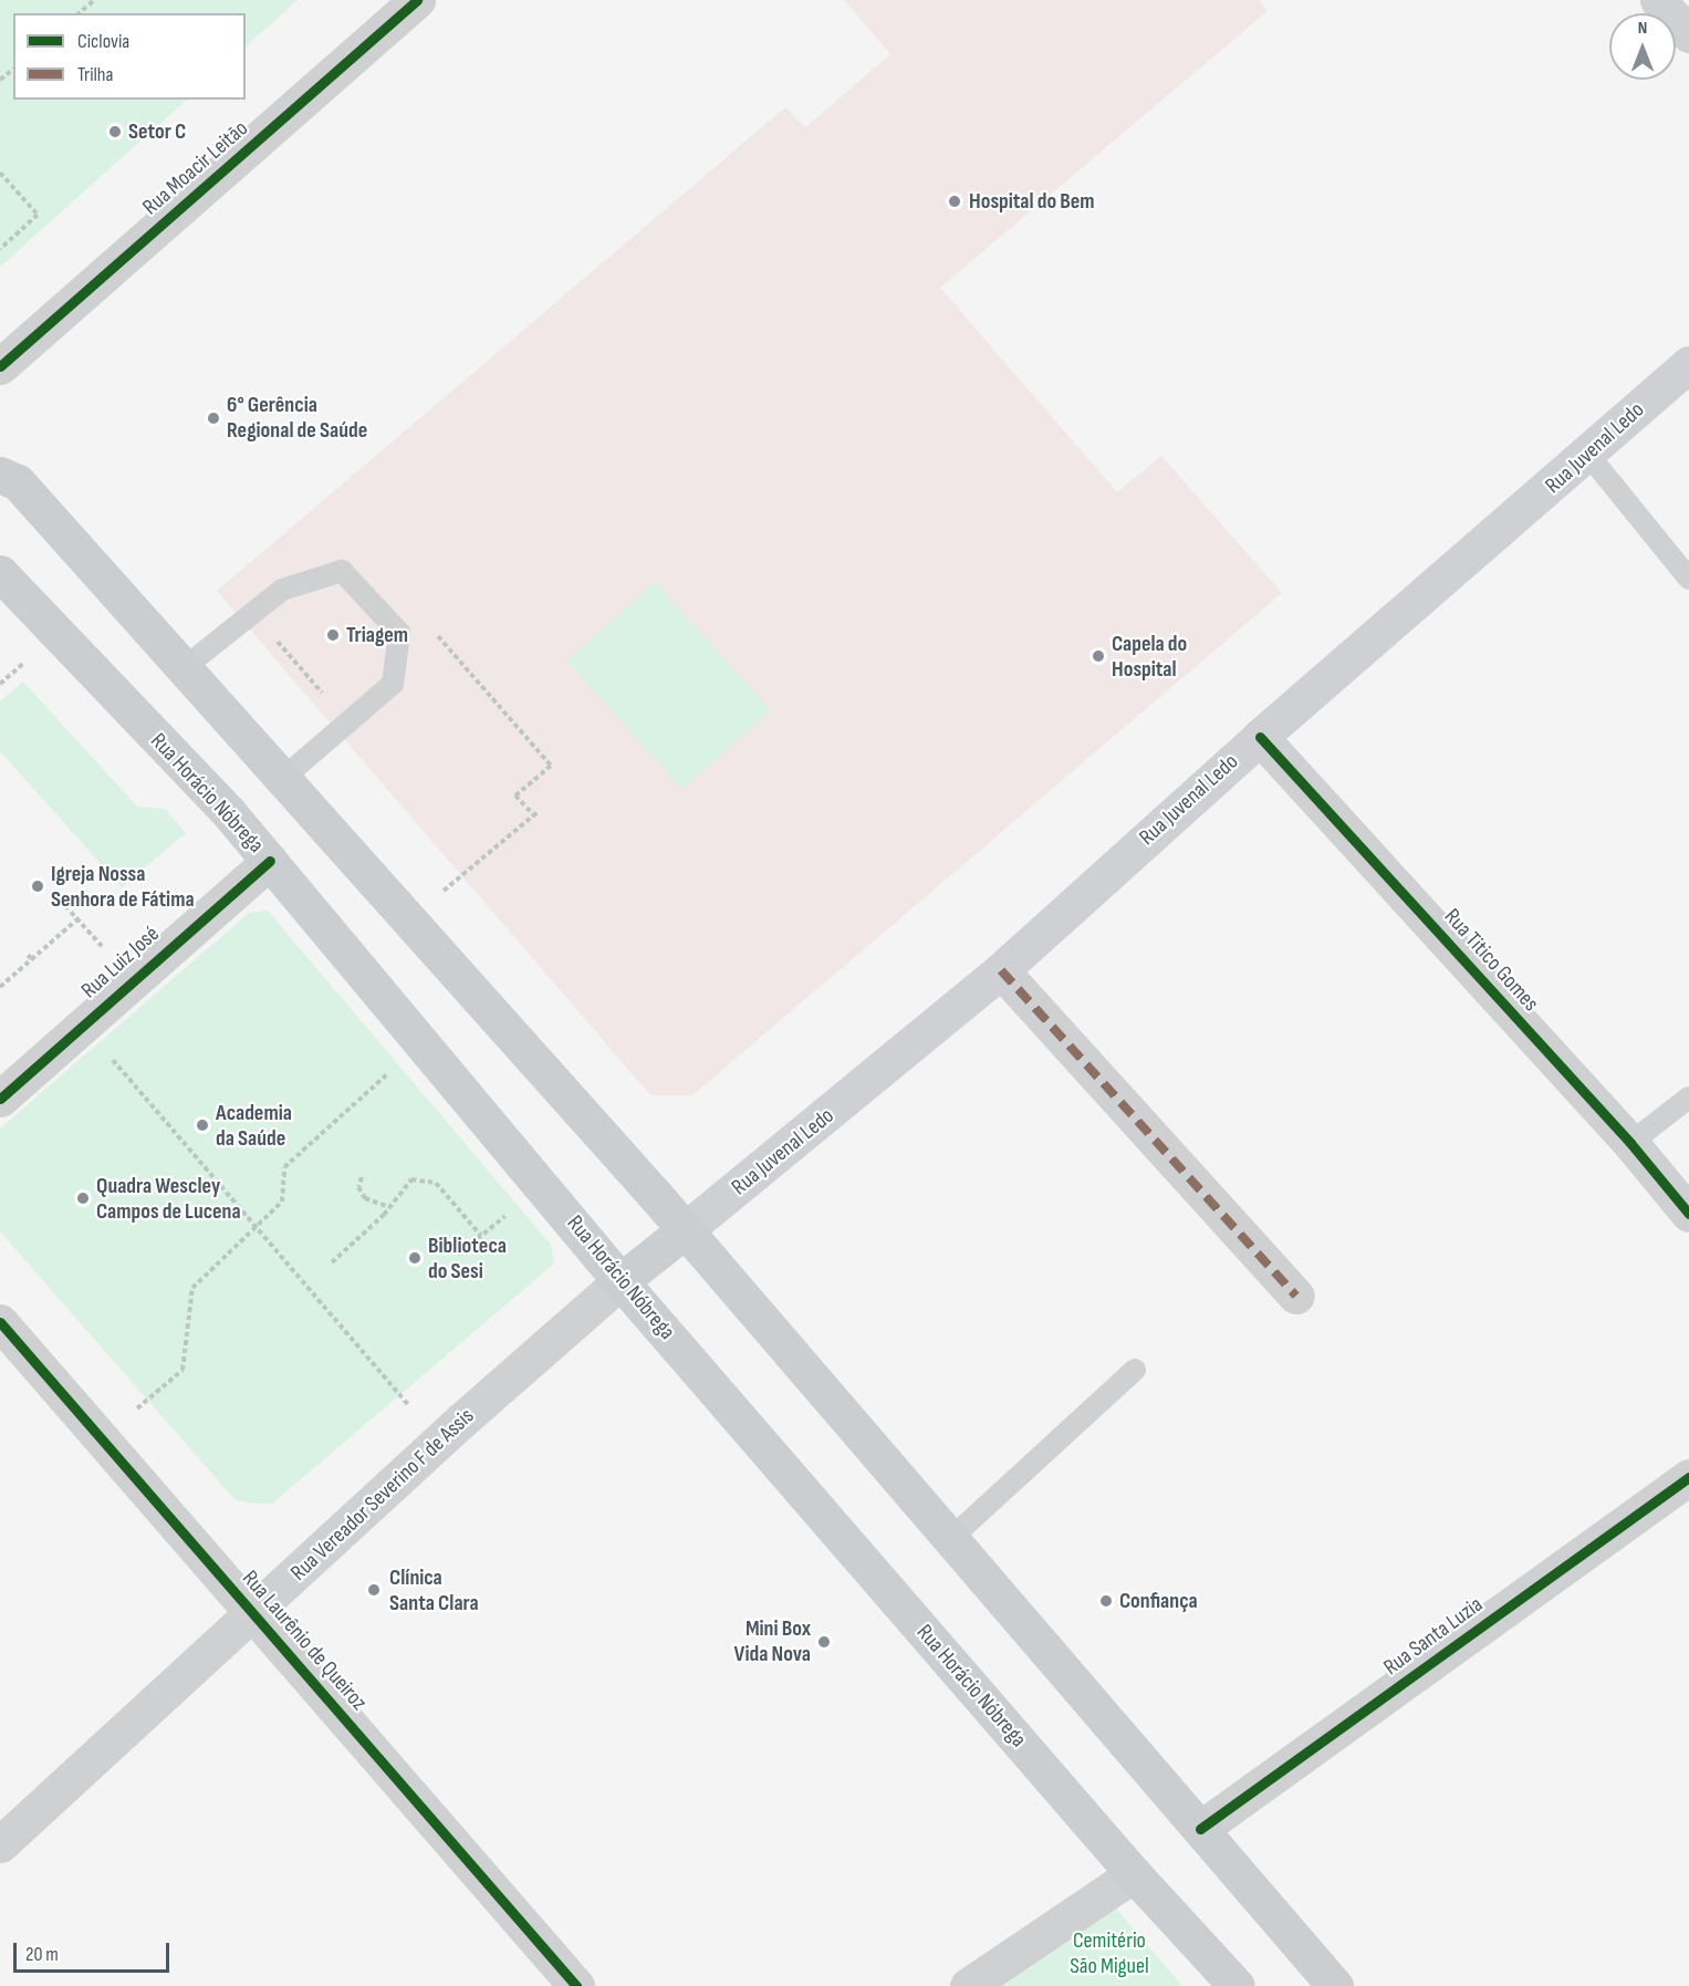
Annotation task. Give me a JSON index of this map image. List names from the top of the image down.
{
  "streets": {
    "main road": ["Rua Juvenal Ledo", "Rua Horácio Nóbrega"],
    "street": [
      "Rua Moacir Leitão",
      "Rua Titico Gomes",
      "Rua Luiz José",
      "Rua Vereador Severino F de Assis",
      "Rua Santa Luzia",
      "Rua Laurênio de Queiroz"
    ]
  },
  "crossings": [
    ["Rua Juvenal Ledo", "Rua Titico Gomes"],
    ["Rua Horácio Nóbrega", "Rua Luiz José"],
    ["Rua Horácio Nóbrega", "Rua Vereador Severino F de Assis"],
    ["Rua Vereador Severino F de Assis", "Rua Laurênio de Queiroz"]
  ],
  "parks": ["Cemitério São Miguel"],
  "places": [
    "Setor C",
    "Hospital do Bem",
    "6° Gerência Regional de Saúde",
    "Triagem",
    "Capela do Hospital",
    "Igreja Nossa Senhora de Fátima",
    "Academia da Saúde",
    "Quadra Wescley Campos de Lucena",
    "Biblioteca do Sesi",
    "Clínica Santa Clara",
    "Confiança",
    "Mini Box Vida Nova"
  ],
  "legend": ["Ciclovia", "Trilha"],
  "scale_bar": "20 m",
  "north": "top"
}
